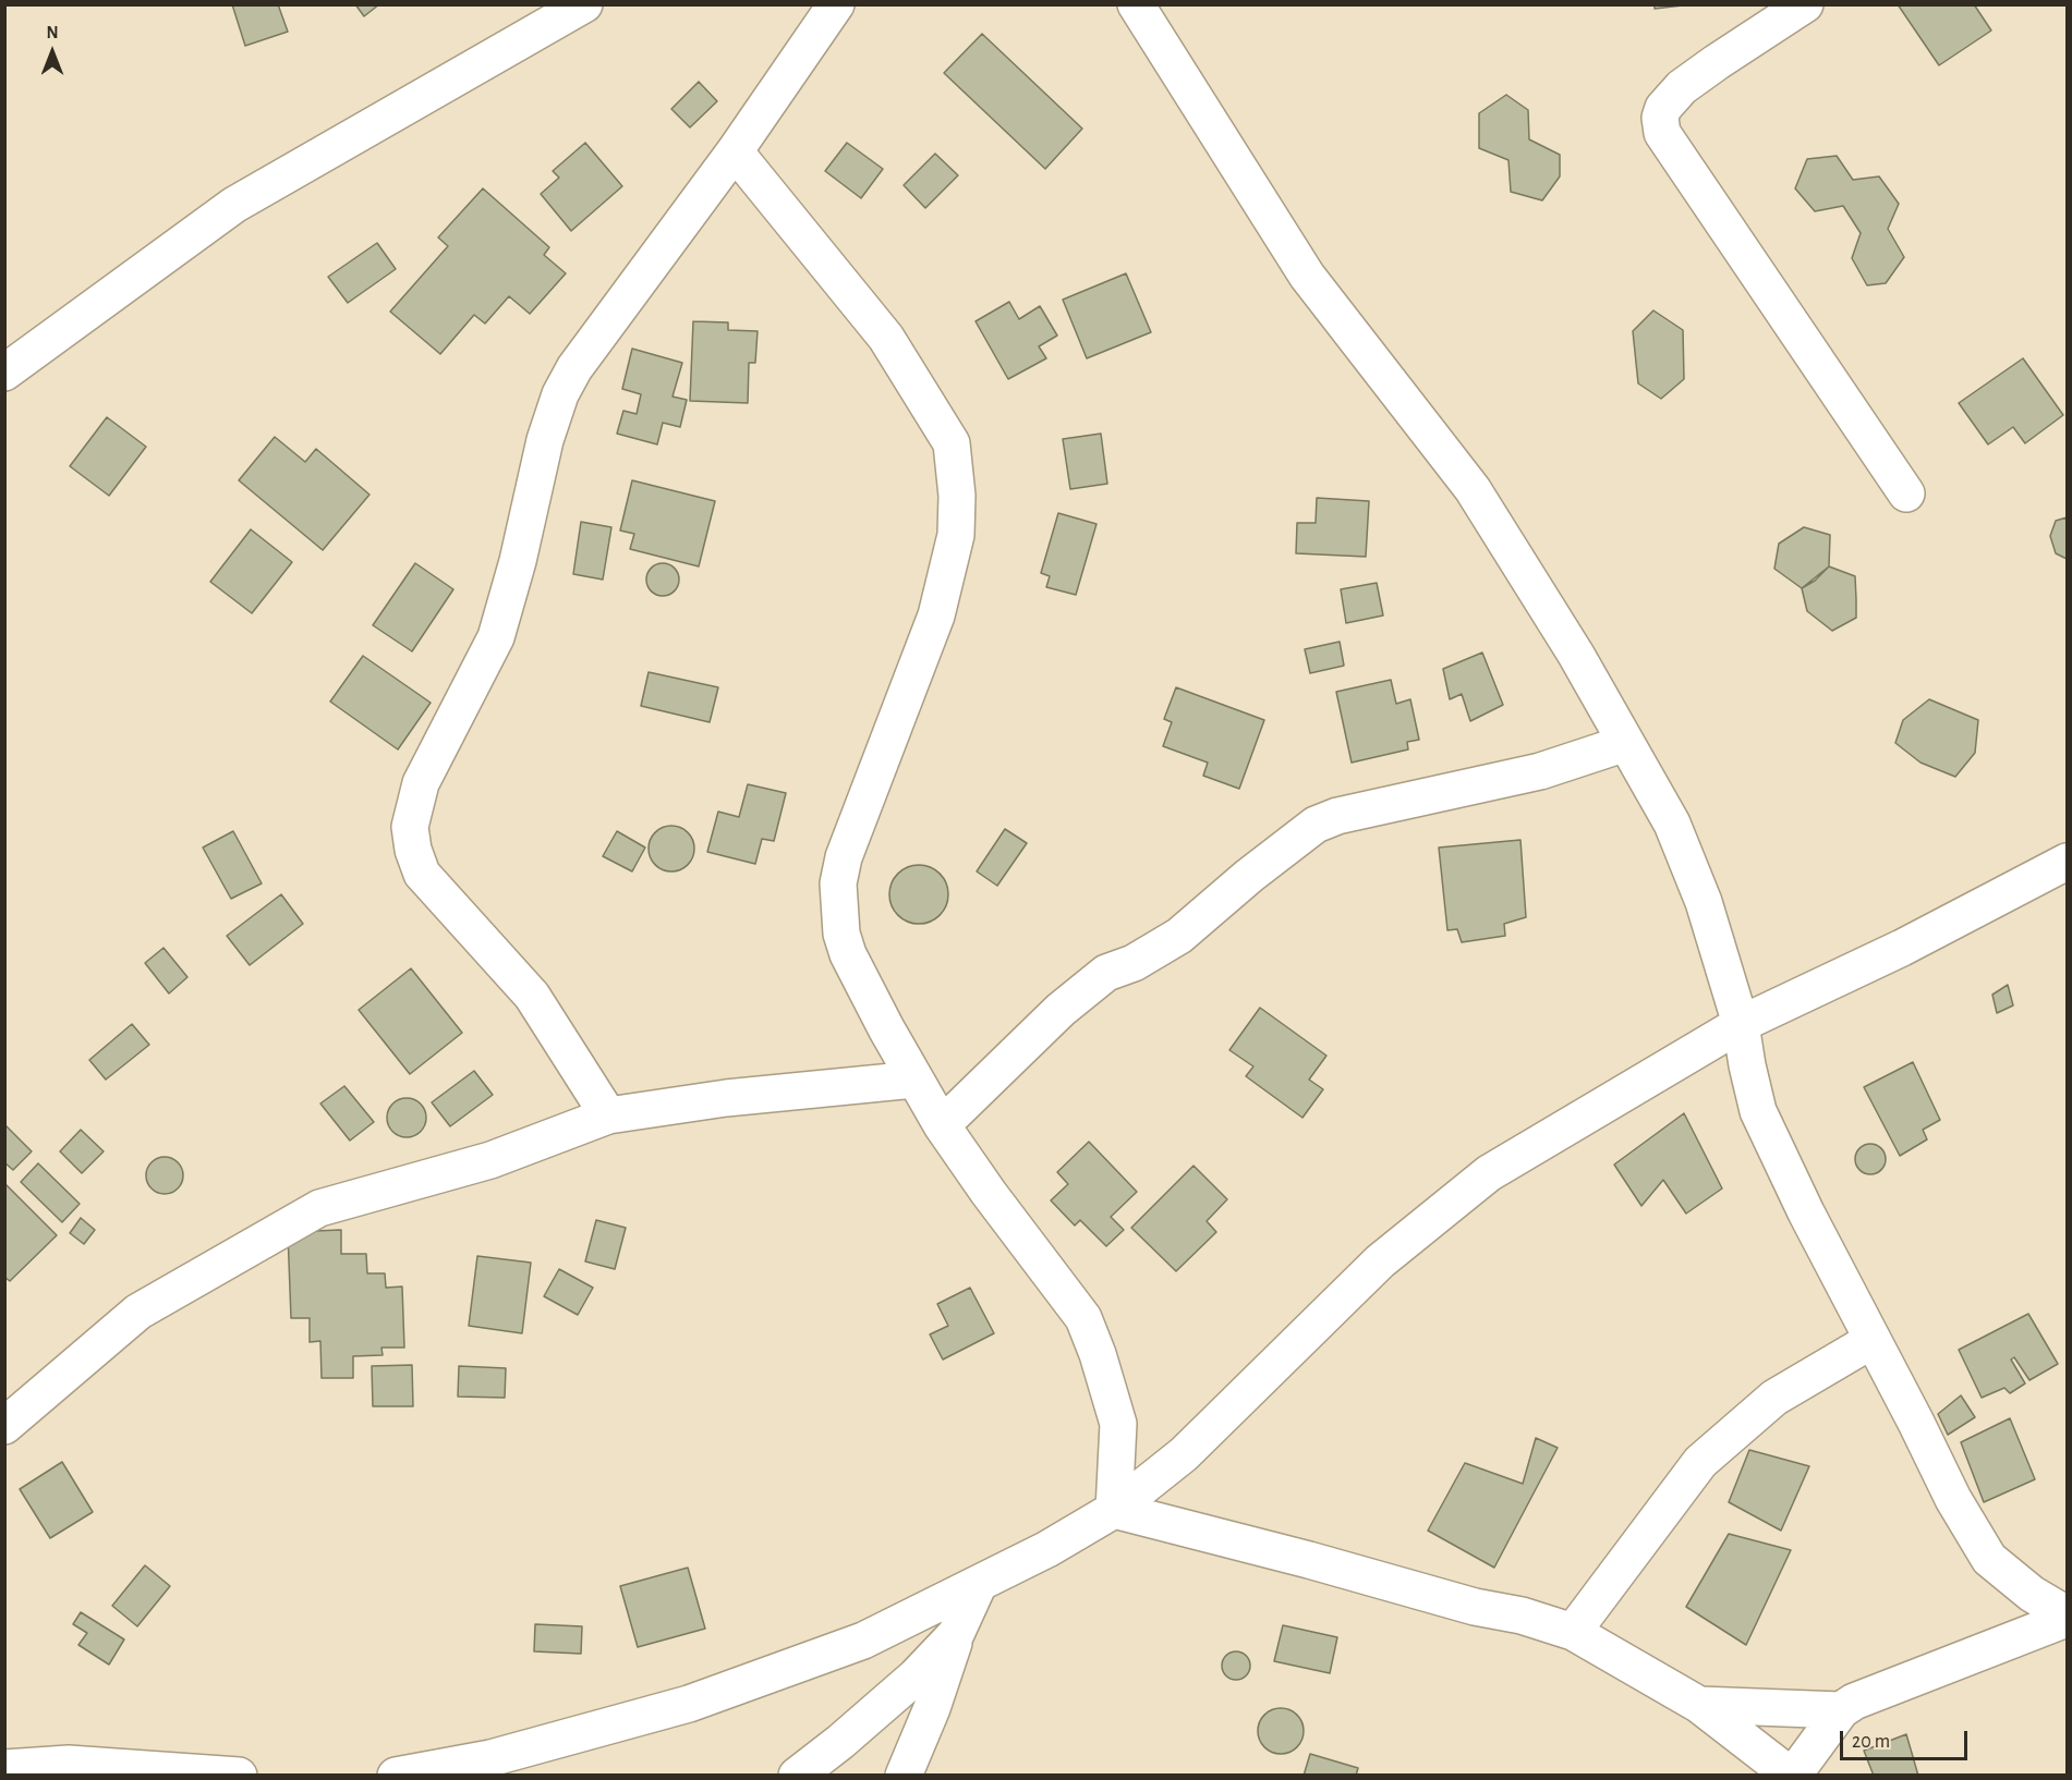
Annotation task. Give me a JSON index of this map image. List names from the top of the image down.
{
  "scale_bar": "20 m",
  "north": "top"
}
